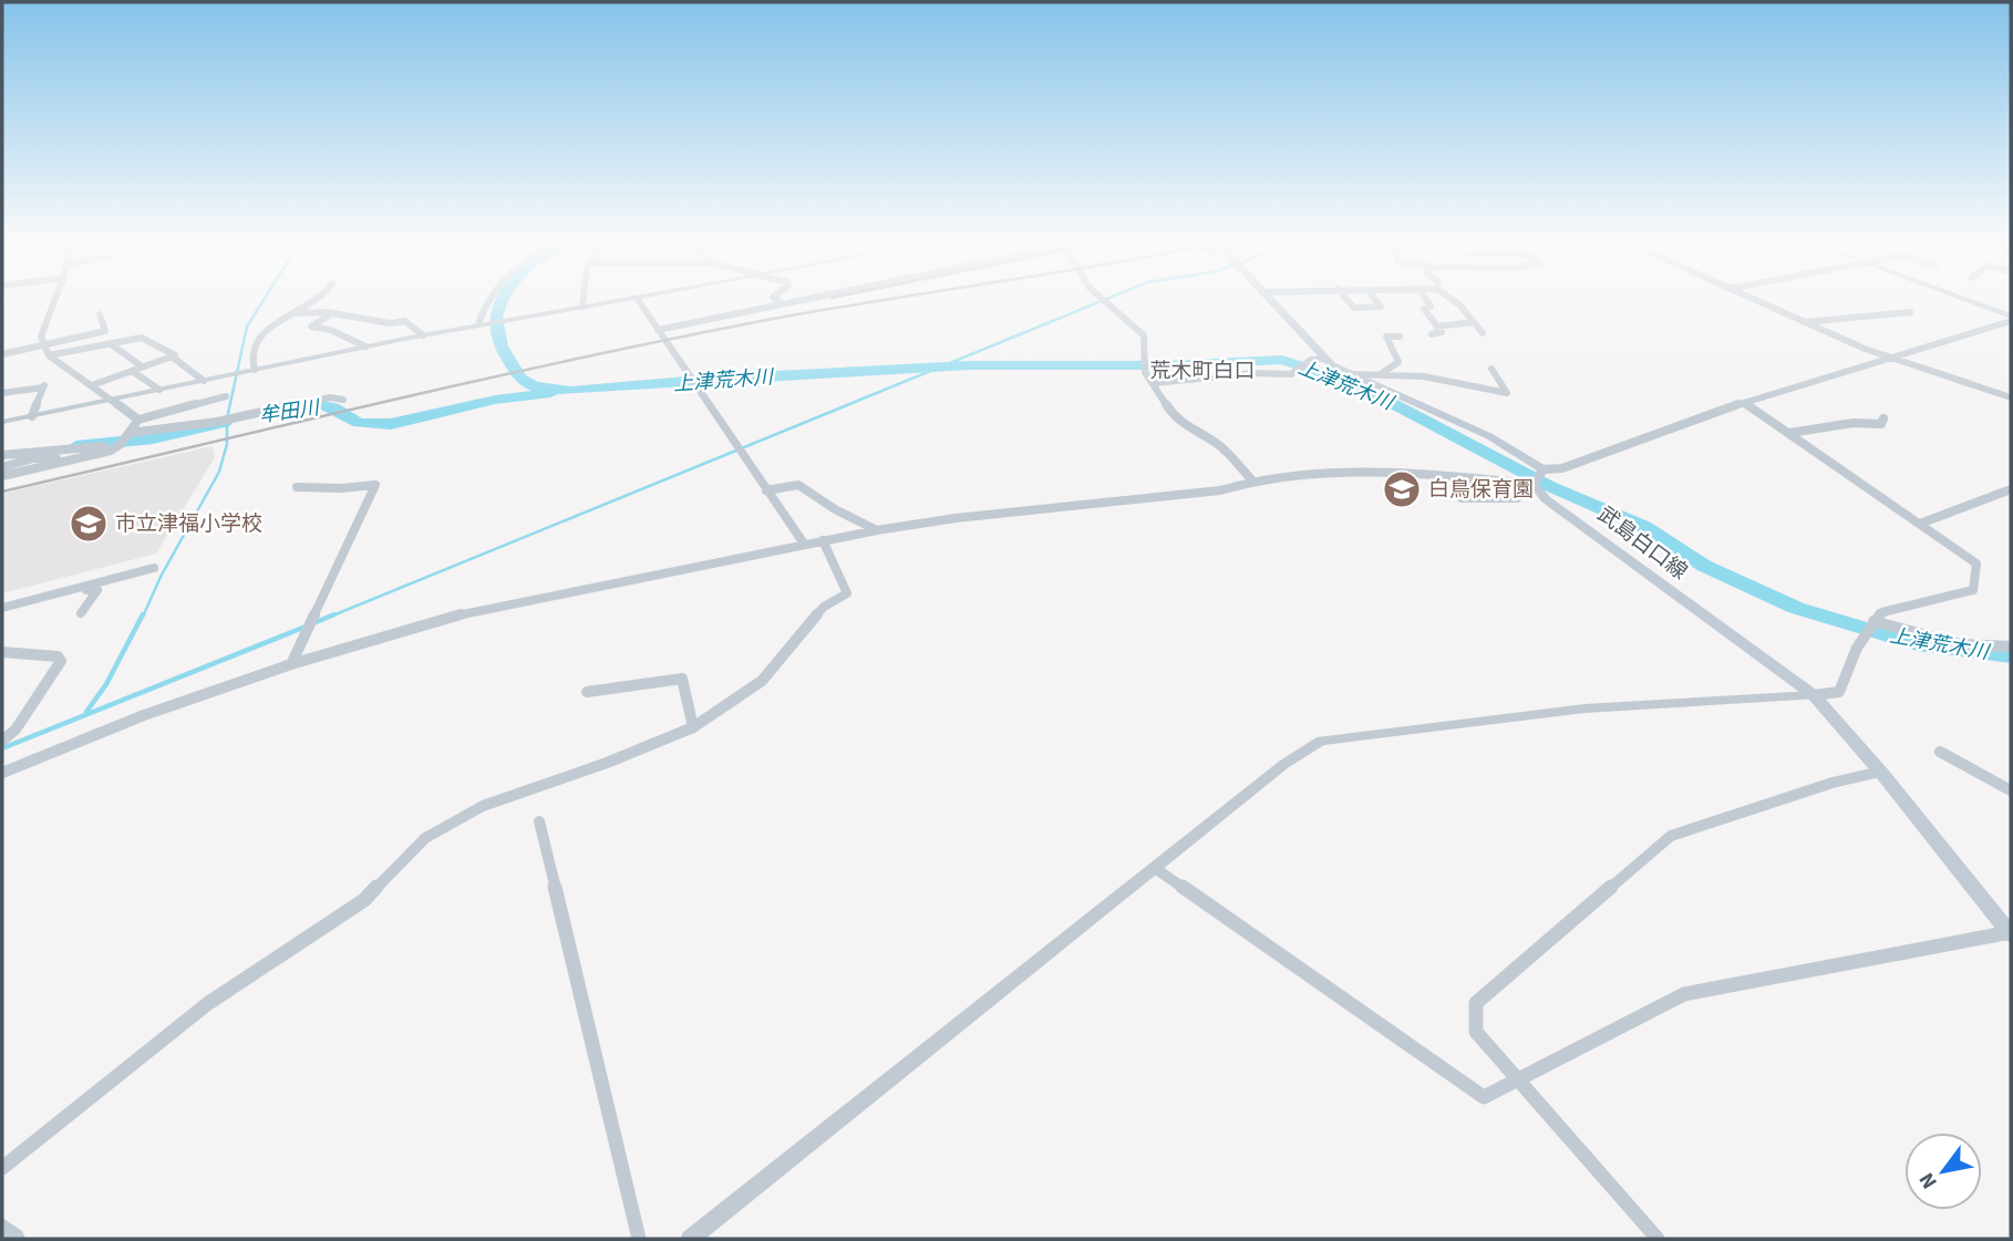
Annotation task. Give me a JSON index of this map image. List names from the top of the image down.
{
  "streets": {
    "main road": ["武島白口線"]
  },
  "districts": ["荒木町白口"],
  "water": ["上津荒木川", "牟田川"],
  "places": {
    "school or university": ["白鳥保育園", "市立津福小学校"]
  },
  "north": "bottom left"
}
